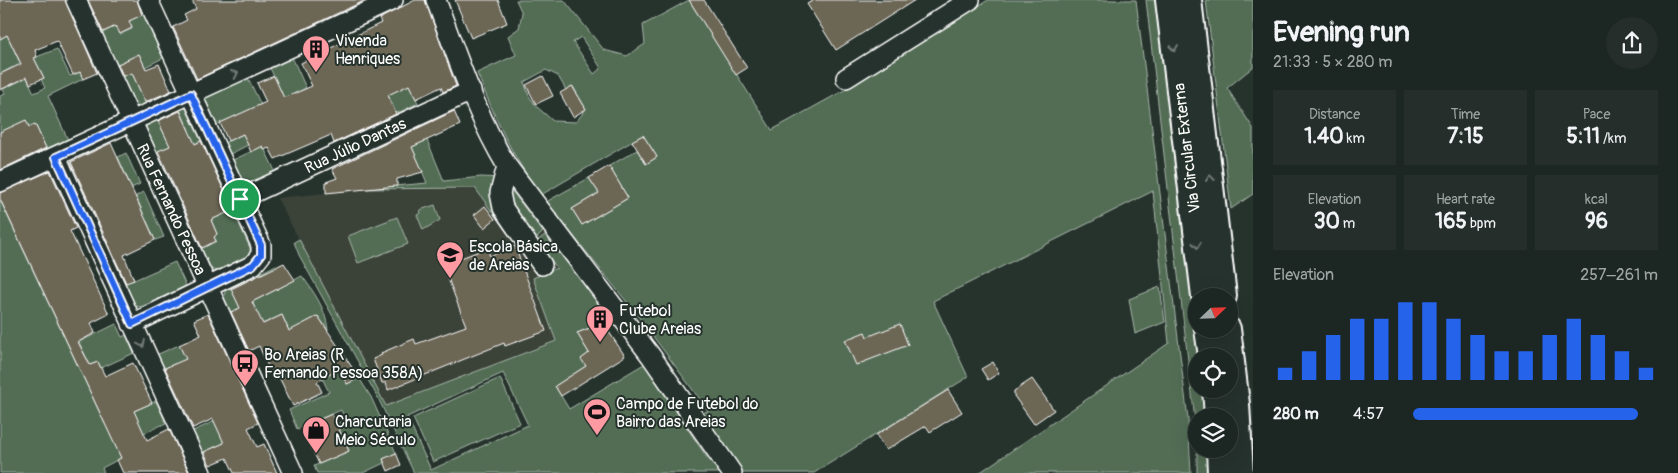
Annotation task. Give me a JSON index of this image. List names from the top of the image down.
{
  "streets": {
    "main road": ["Via Circular Externa"],
    "street": ["Rua Júlio Dantas", "Rua Fernando Pessoa"]
  },
  "places": {
    "building": ["Vivenda Henriques", "Futebol Clube Areias"],
    "school or university": ["Escola Básica de Areias"],
    "bus stop": ["Bº Areias (R Fernando Pessoa 358A)"],
    "sports": ["Campo de Futebol do Bairro das Areias"],
    "shop": ["Charcutaria Meio Século"]
  },
  "north": "top right",
  "page": {
    "heading": ["Evening run", "21:33 · 5 × 280 m"],
    "stats": [
      ["Distance", "1.40 km"],
      ["Time", "7:15"],
      ["Pace", "5:11 /km"],
      ["Elevation", "30 m"],
      ["Heart rate", "165 bpm"],
      ["kcal", "96"]
    ],
    "chart": ["Elevation", "257–261 m"],
    "list": [
      {
        "name": "280 m",
        "note": "4:57"
      }
    ]
  }
}
